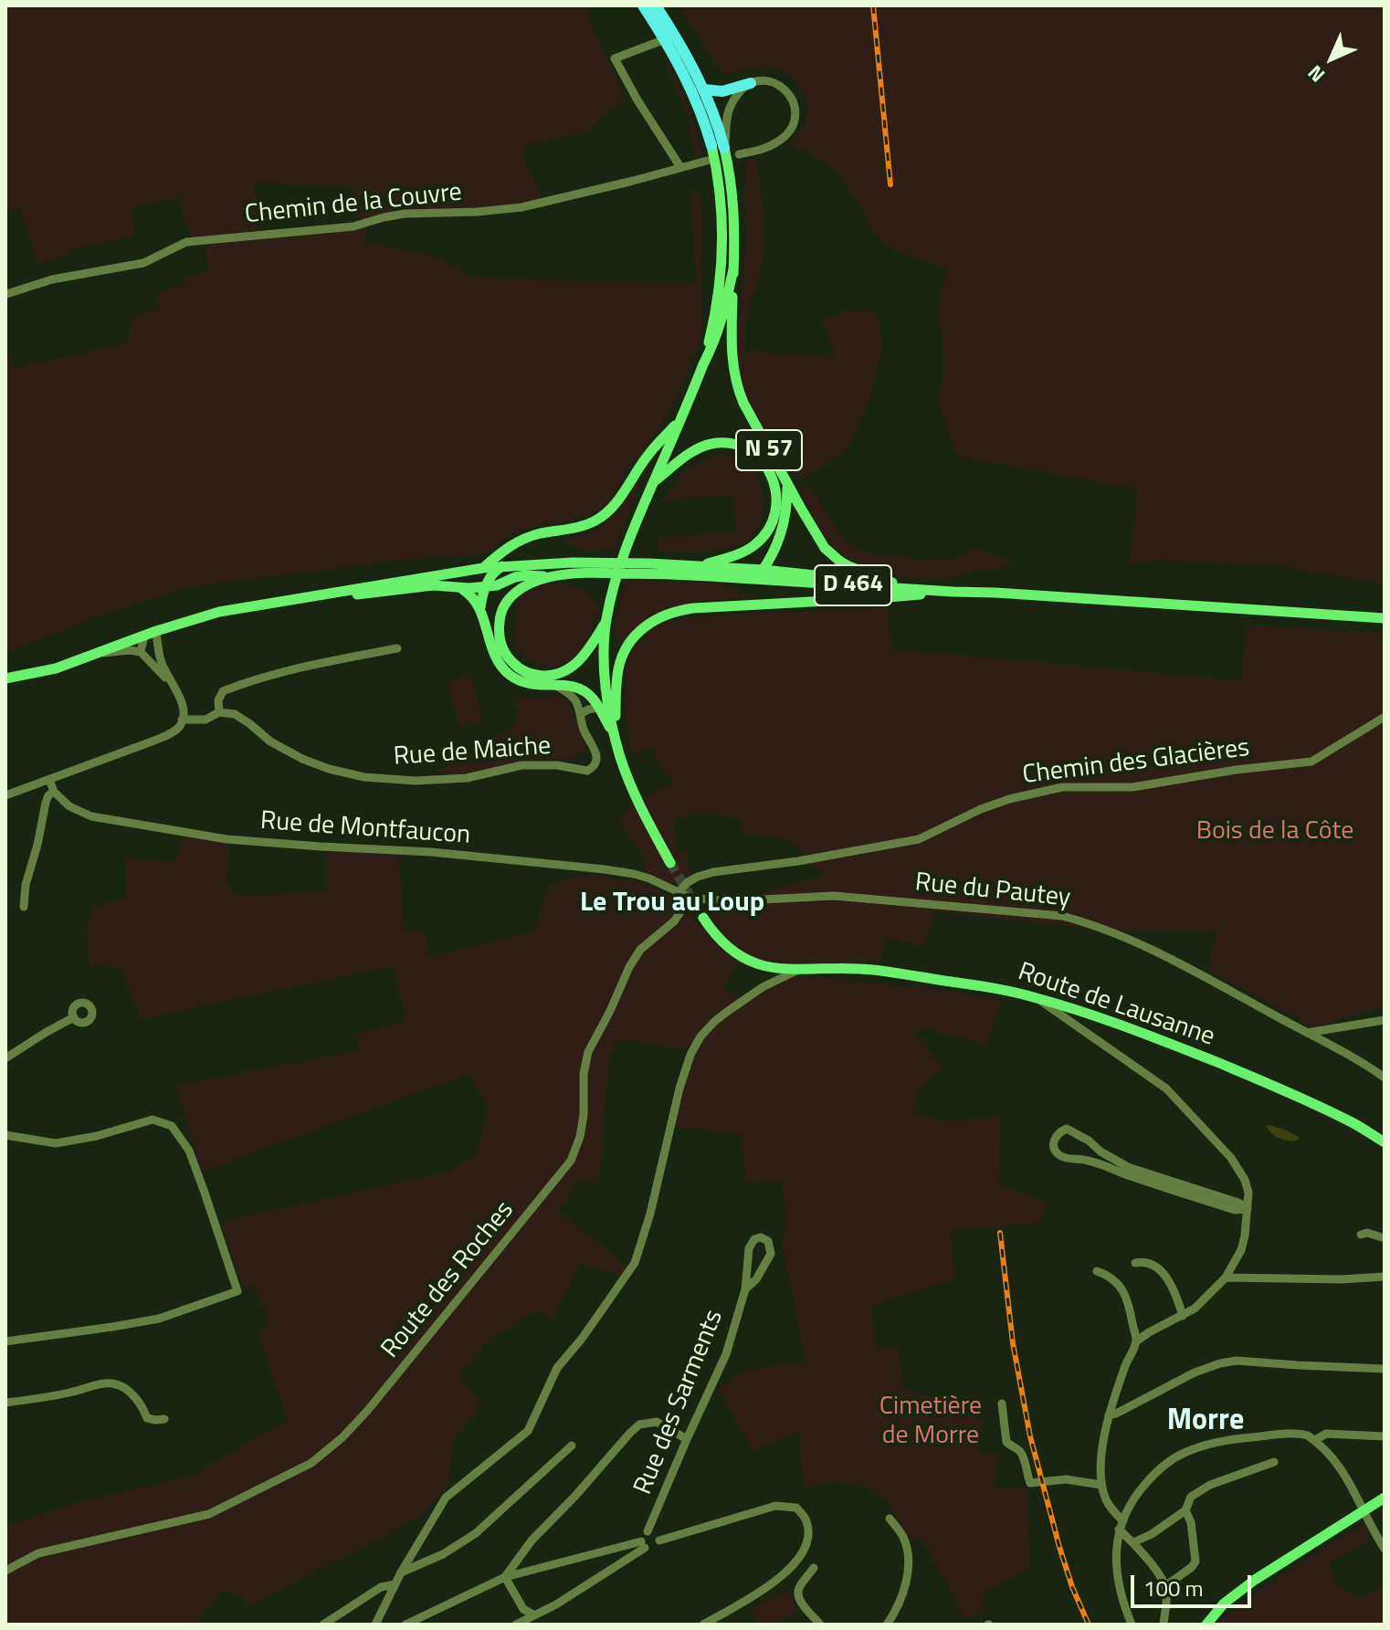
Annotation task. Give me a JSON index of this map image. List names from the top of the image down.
{
  "streets": {
    "highway": ["N 57"],
    "main road": ["D 464", "Route de Lausanne"],
    "street": [
      "Chemin de la Couvre",
      "Rue de Maiche",
      "Chemin des Glacières",
      "Rue de Montfaucon",
      "Rue du Pautey",
      "Route des Roches",
      "Rue des Sarments"
    ]
  },
  "crossings": [
    ["N 57", "D 464"],
    ["Chemin des Glacières", "Rue de Montfaucon"],
    ["Rue de Montfaucon", "Rue du Pautey"],
    ["Rue de Montfaucon", "Route des Roches"],
    ["Rue du Pautey", "Route des Roches"]
  ],
  "districts": ["Le Trou au Loup", "Morre"],
  "parks": ["Bois de la Côte", "Cimetière de Morre"],
  "scale_bar": "100 m",
  "north": "bottom left"
}
